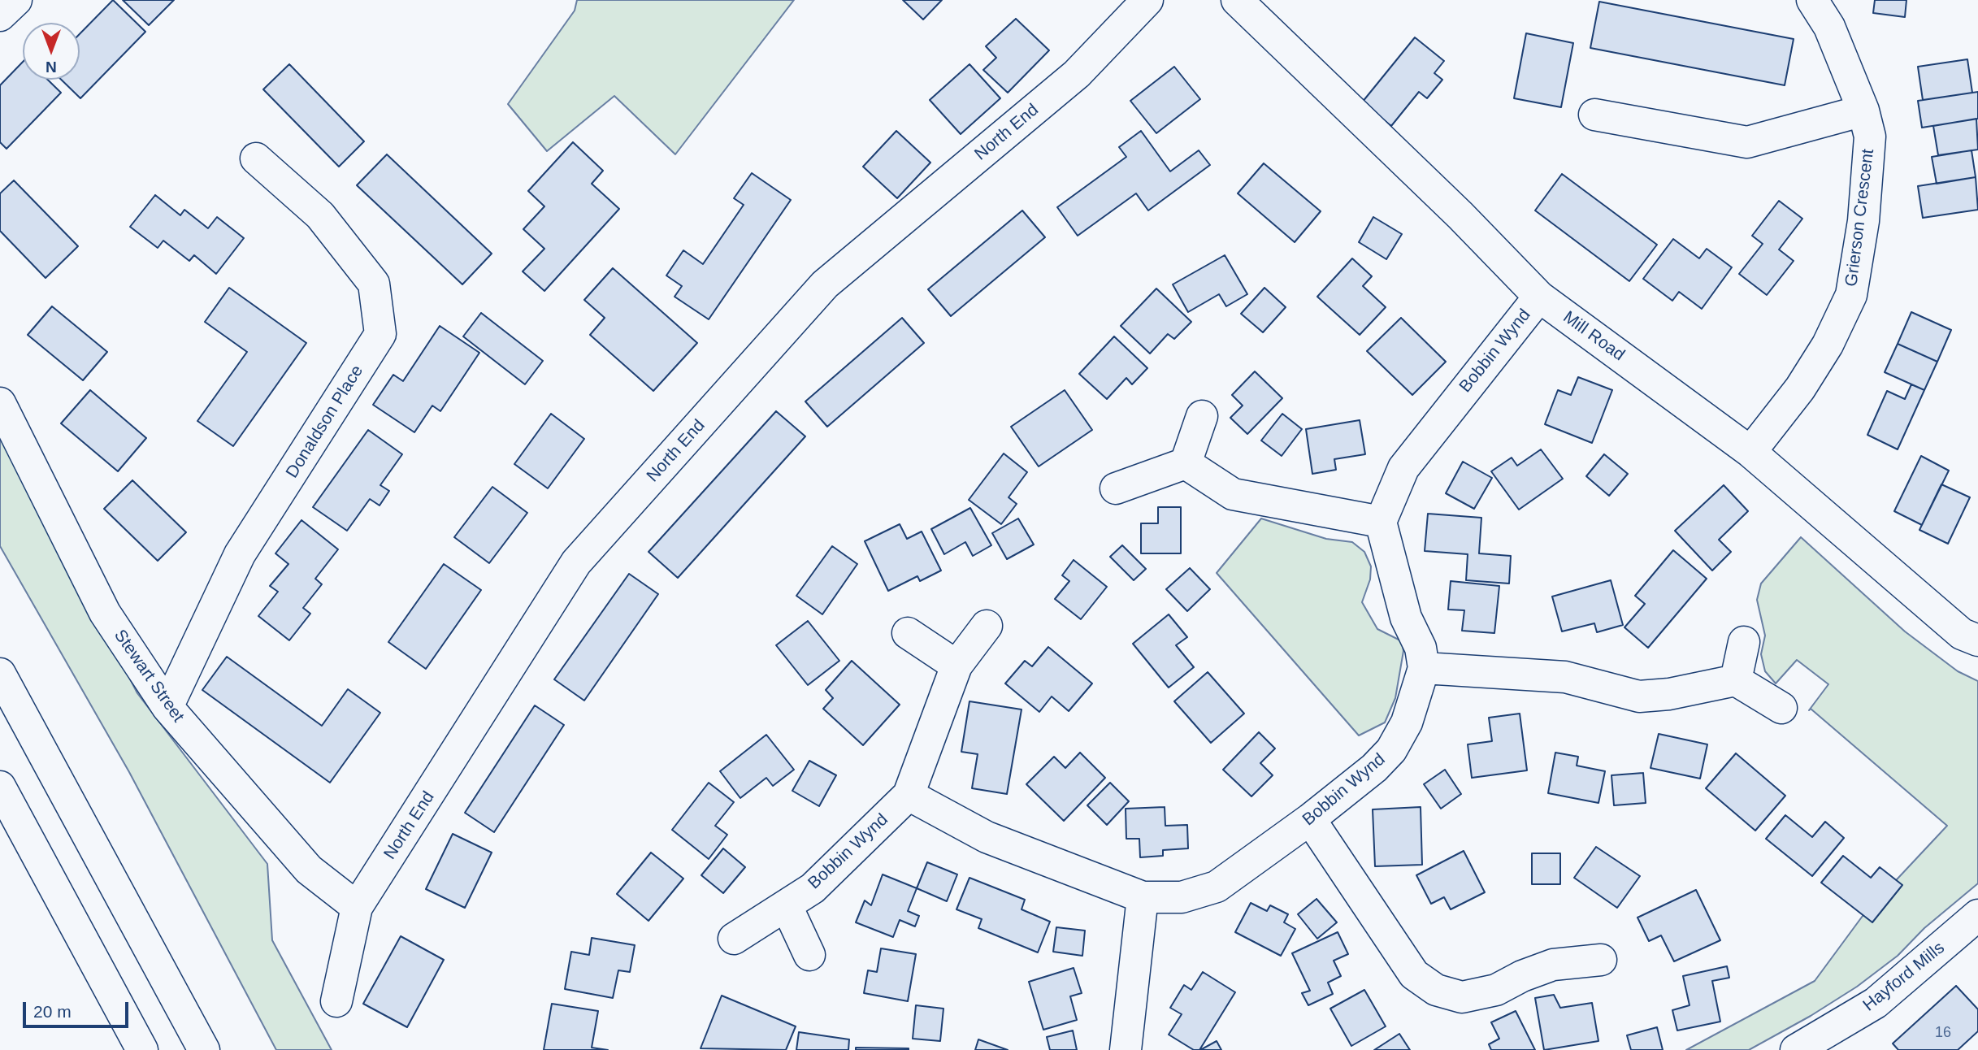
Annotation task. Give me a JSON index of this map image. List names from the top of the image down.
{
  "streets": {
    "main road": [
      "North End",
      "Grierson Crescent",
      "Mill Road",
      "Bobbin Wynd",
      "Donaldson Place",
      "Stewart Street",
      "Hayford Mills"
    ]
  },
  "crossings": [
    ["North End", "Stewart Street"],
    ["Grierson Crescent", "Mill Road"],
    ["Mill Road", "Bobbin Wynd"],
    ["Donaldson Place", "Stewart Street"]
  ],
  "house_numbers": ["16"],
  "scale_bar": "20 m",
  "north": "bottom"
}
